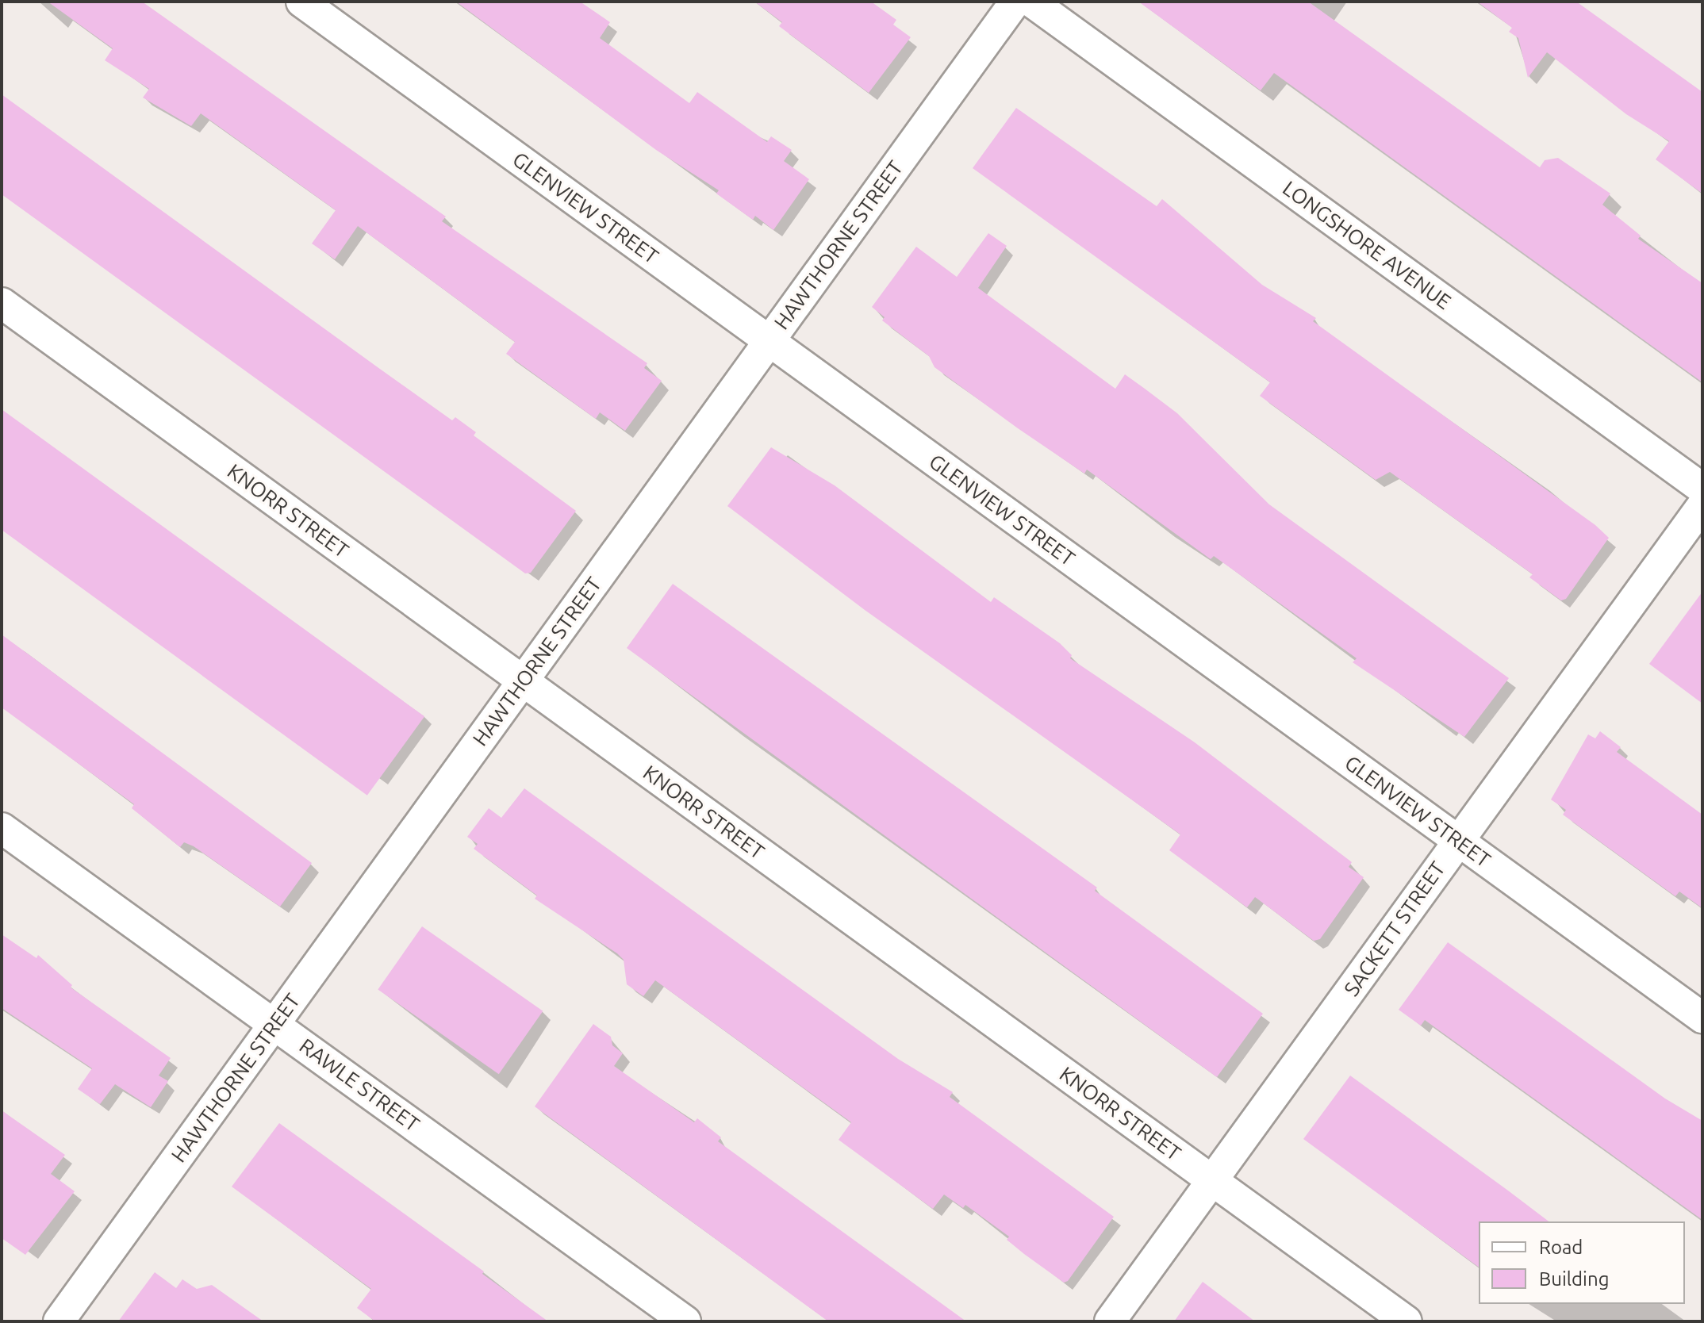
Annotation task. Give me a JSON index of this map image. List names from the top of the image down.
{
  "streets": {
    "street": [
      "GLENVIEW STREET",
      "HAWTHORNE STREET",
      "LONGSHORE AVENUE",
      "KNORR STREET",
      "SACKETT STREET",
      "RAWLE STREET"
    ]
  },
  "crossings": [
    ["GLENVIEW STREET", "HAWTHORNE STREET"],
    ["GLENVIEW STREET", "SACKETT STREET"],
    ["HAWTHORNE STREET", "KNORR STREET"],
    ["HAWTHORNE STREET", "RAWLE STREET"],
    ["KNORR STREET", "SACKETT STREET"]
  ],
  "legend": ["Road", "Building"]
}
